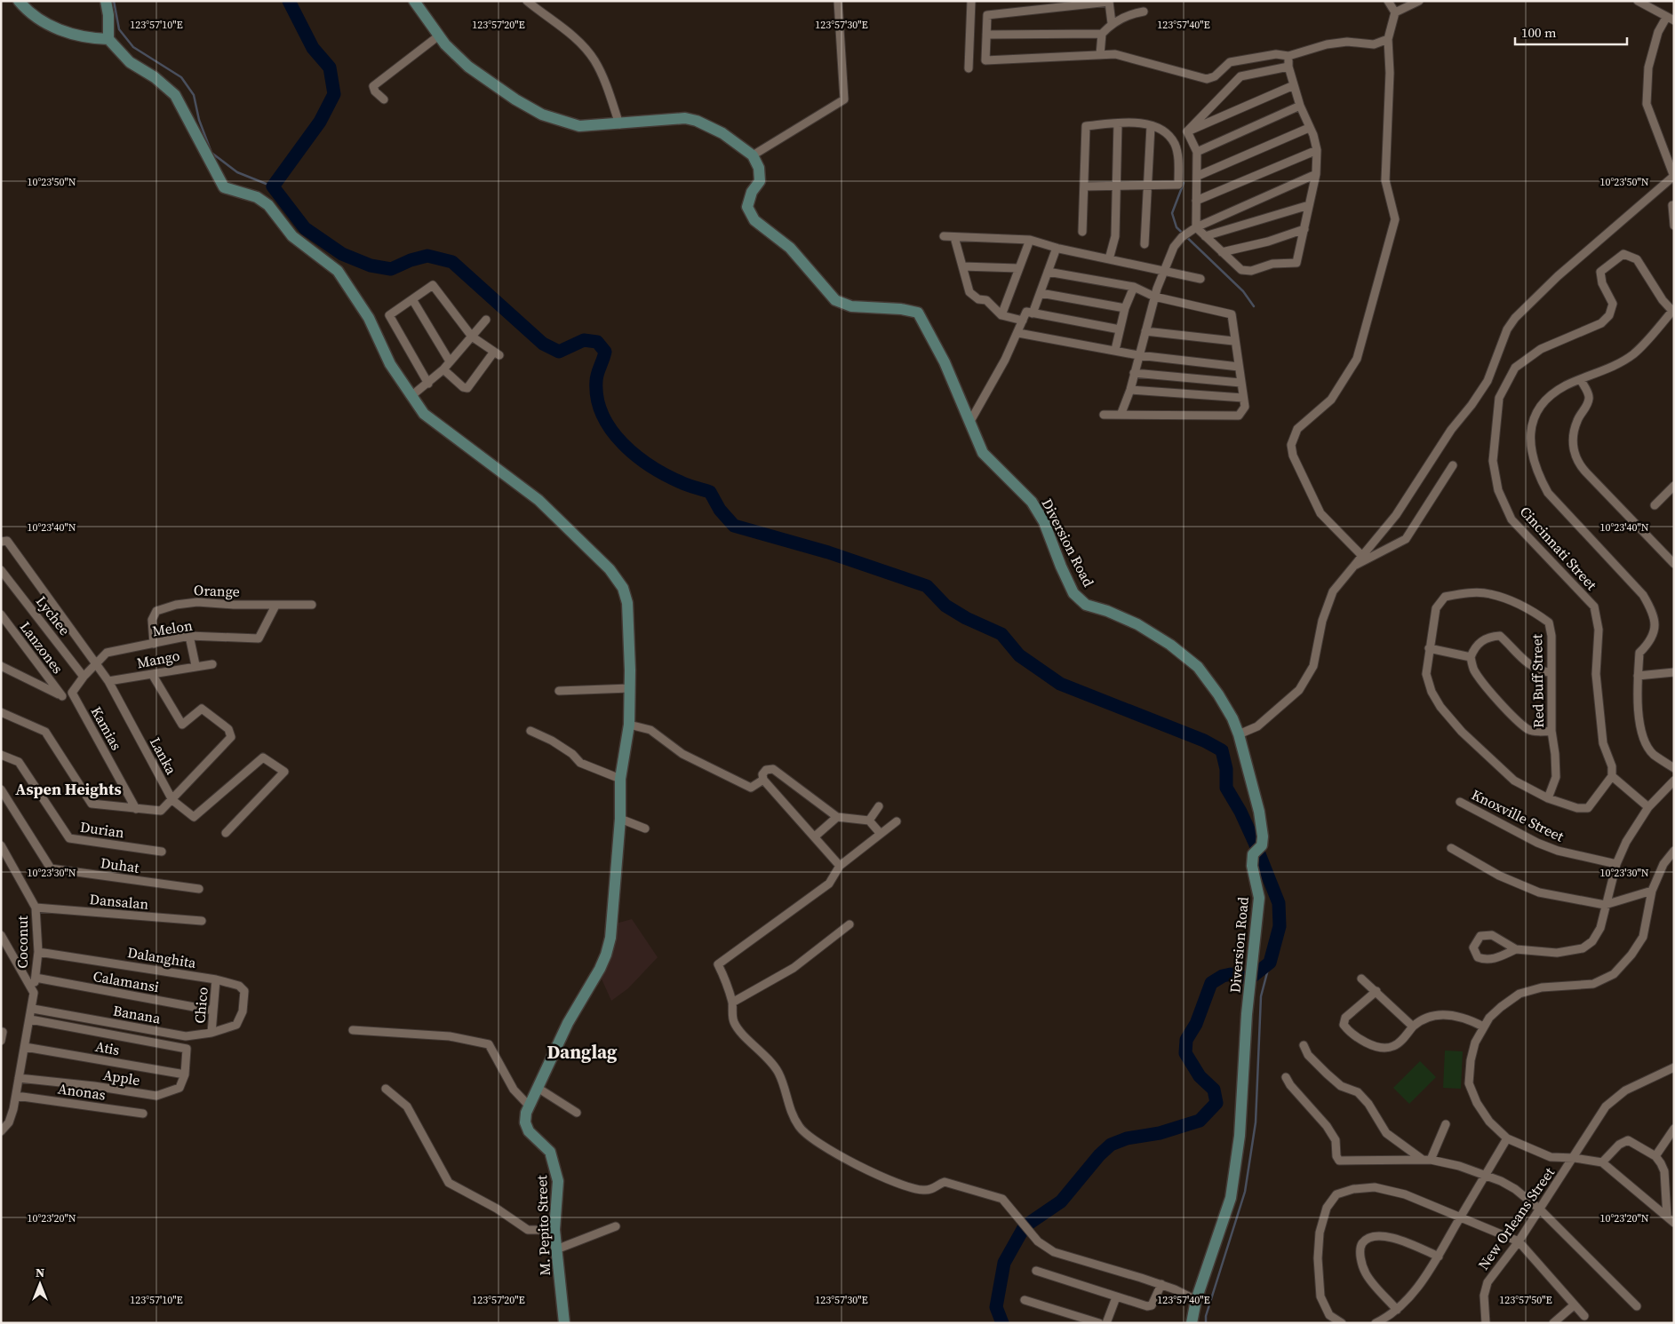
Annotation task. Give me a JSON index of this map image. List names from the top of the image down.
{
  "streets": {
    "street": [
      "Diversion Road",
      "Cincinnati Street",
      "Orange",
      "Lychee",
      "Melon",
      "Lanzones",
      "Mango",
      "Red Buff Street",
      "Kamias",
      "Lanka",
      "Knoxville Street",
      "Durian",
      "Duhat",
      "Dansalan",
      "Coconut",
      "Dalanghita",
      "Calamansi",
      "Chico",
      "Banana",
      "Atis",
      "Apple",
      "Anonas",
      "New Orleans Street",
      "M. Pepito Street"
    ]
  },
  "crossings": [
    ["Orange", "Melon"],
    ["Melon", "Lanka"],
    ["Mango", "Lanka"],
    ["Dansalan", "Coconut"],
    ["Coconut", "Dalanghita"],
    ["Coconut", "Calamansi"],
    ["Coconut", "Banana"],
    ["Coconut", "Atis"],
    ["Coconut", "Apple"],
    ["Coconut", "Anonas"],
    ["Dalanghita", "Chico"],
    ["Dalanghita", "Banana"],
    ["Calamansi", "Chico"],
    ["Chico", "Banana"],
    ["Atis", "Apple"]
  ],
  "districts": ["Aspen Heights", "Danglag"],
  "scale_bar": "100 m",
  "north": "top",
  "coordinates": [
    "123°57'10\"E",
    "123°57'20\"E",
    "123°57'30\"E",
    "123°57'40\"E",
    "10°23'50\"N",
    "10°23'40\"N",
    "10°23'30\"N",
    "10°23'20\"N",
    "123°57'50\"E"
  ]
}
